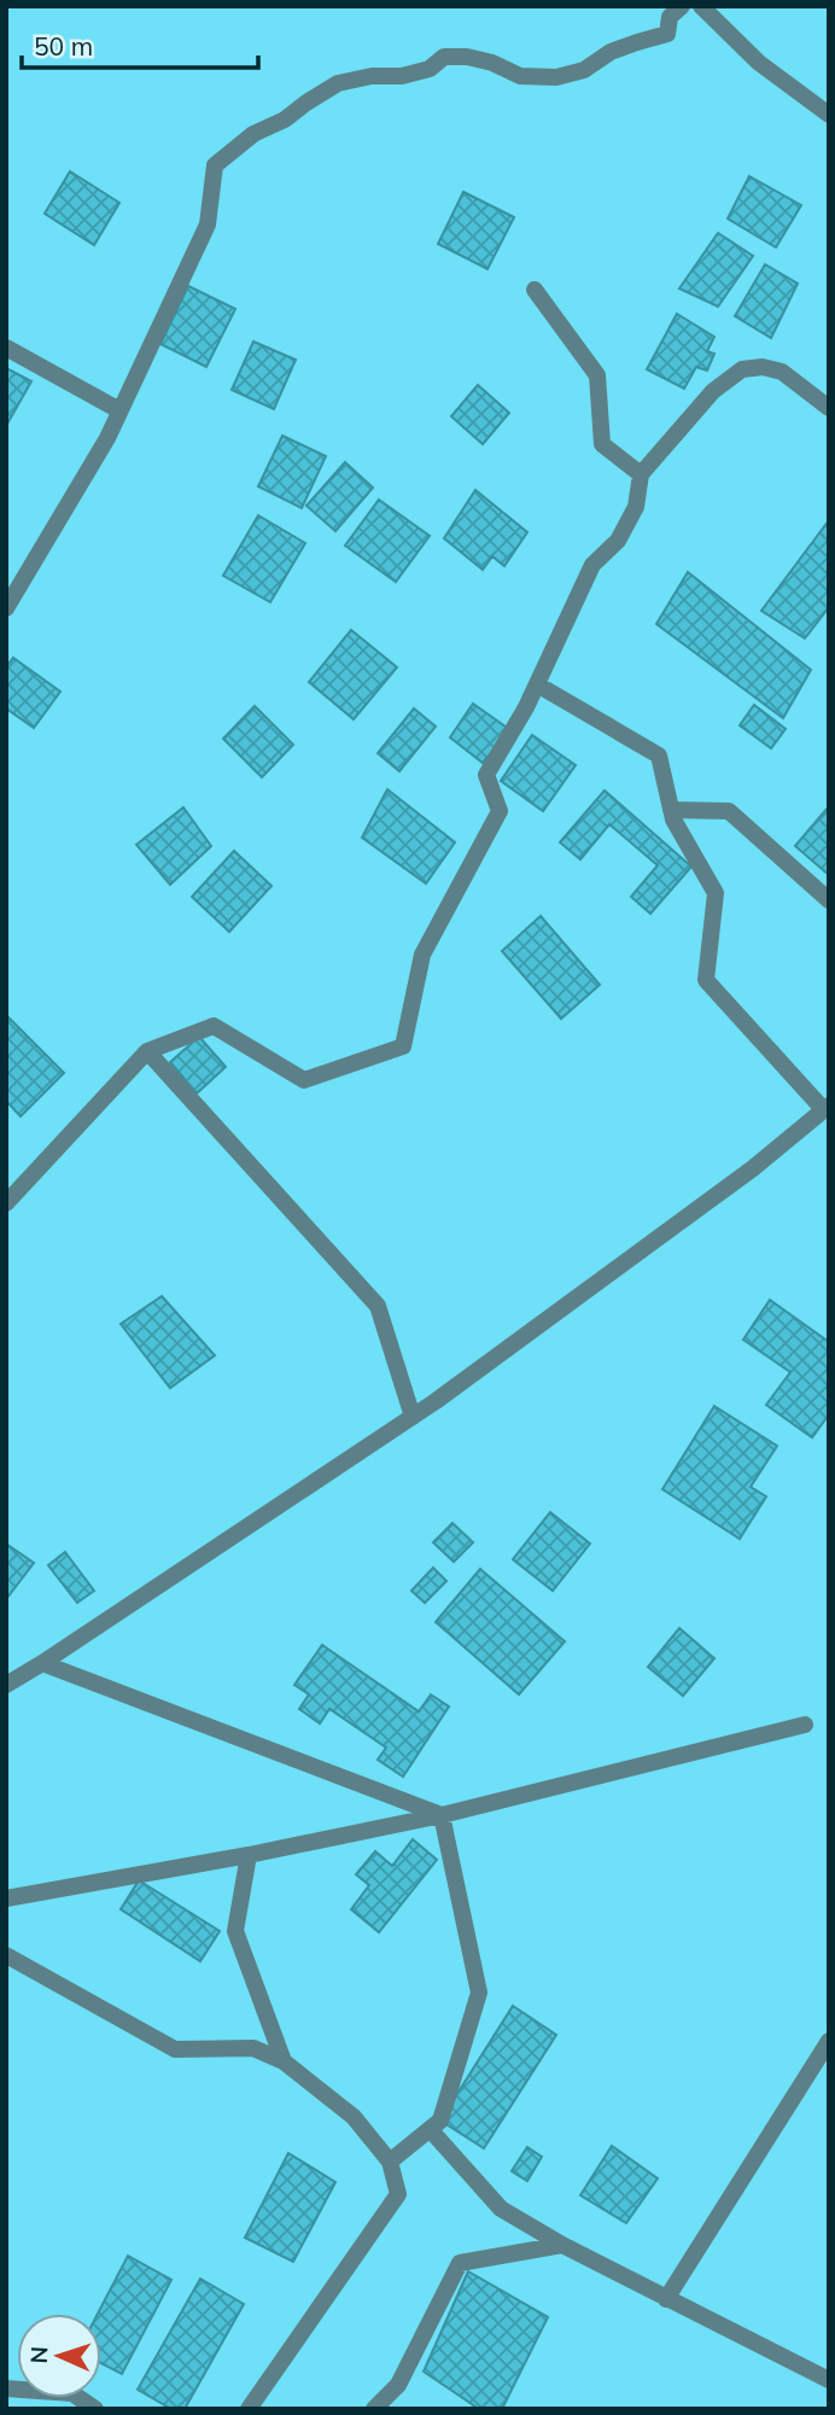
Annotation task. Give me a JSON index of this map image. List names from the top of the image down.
{
  "scale_bar": "50 m",
  "north": "left"
}
